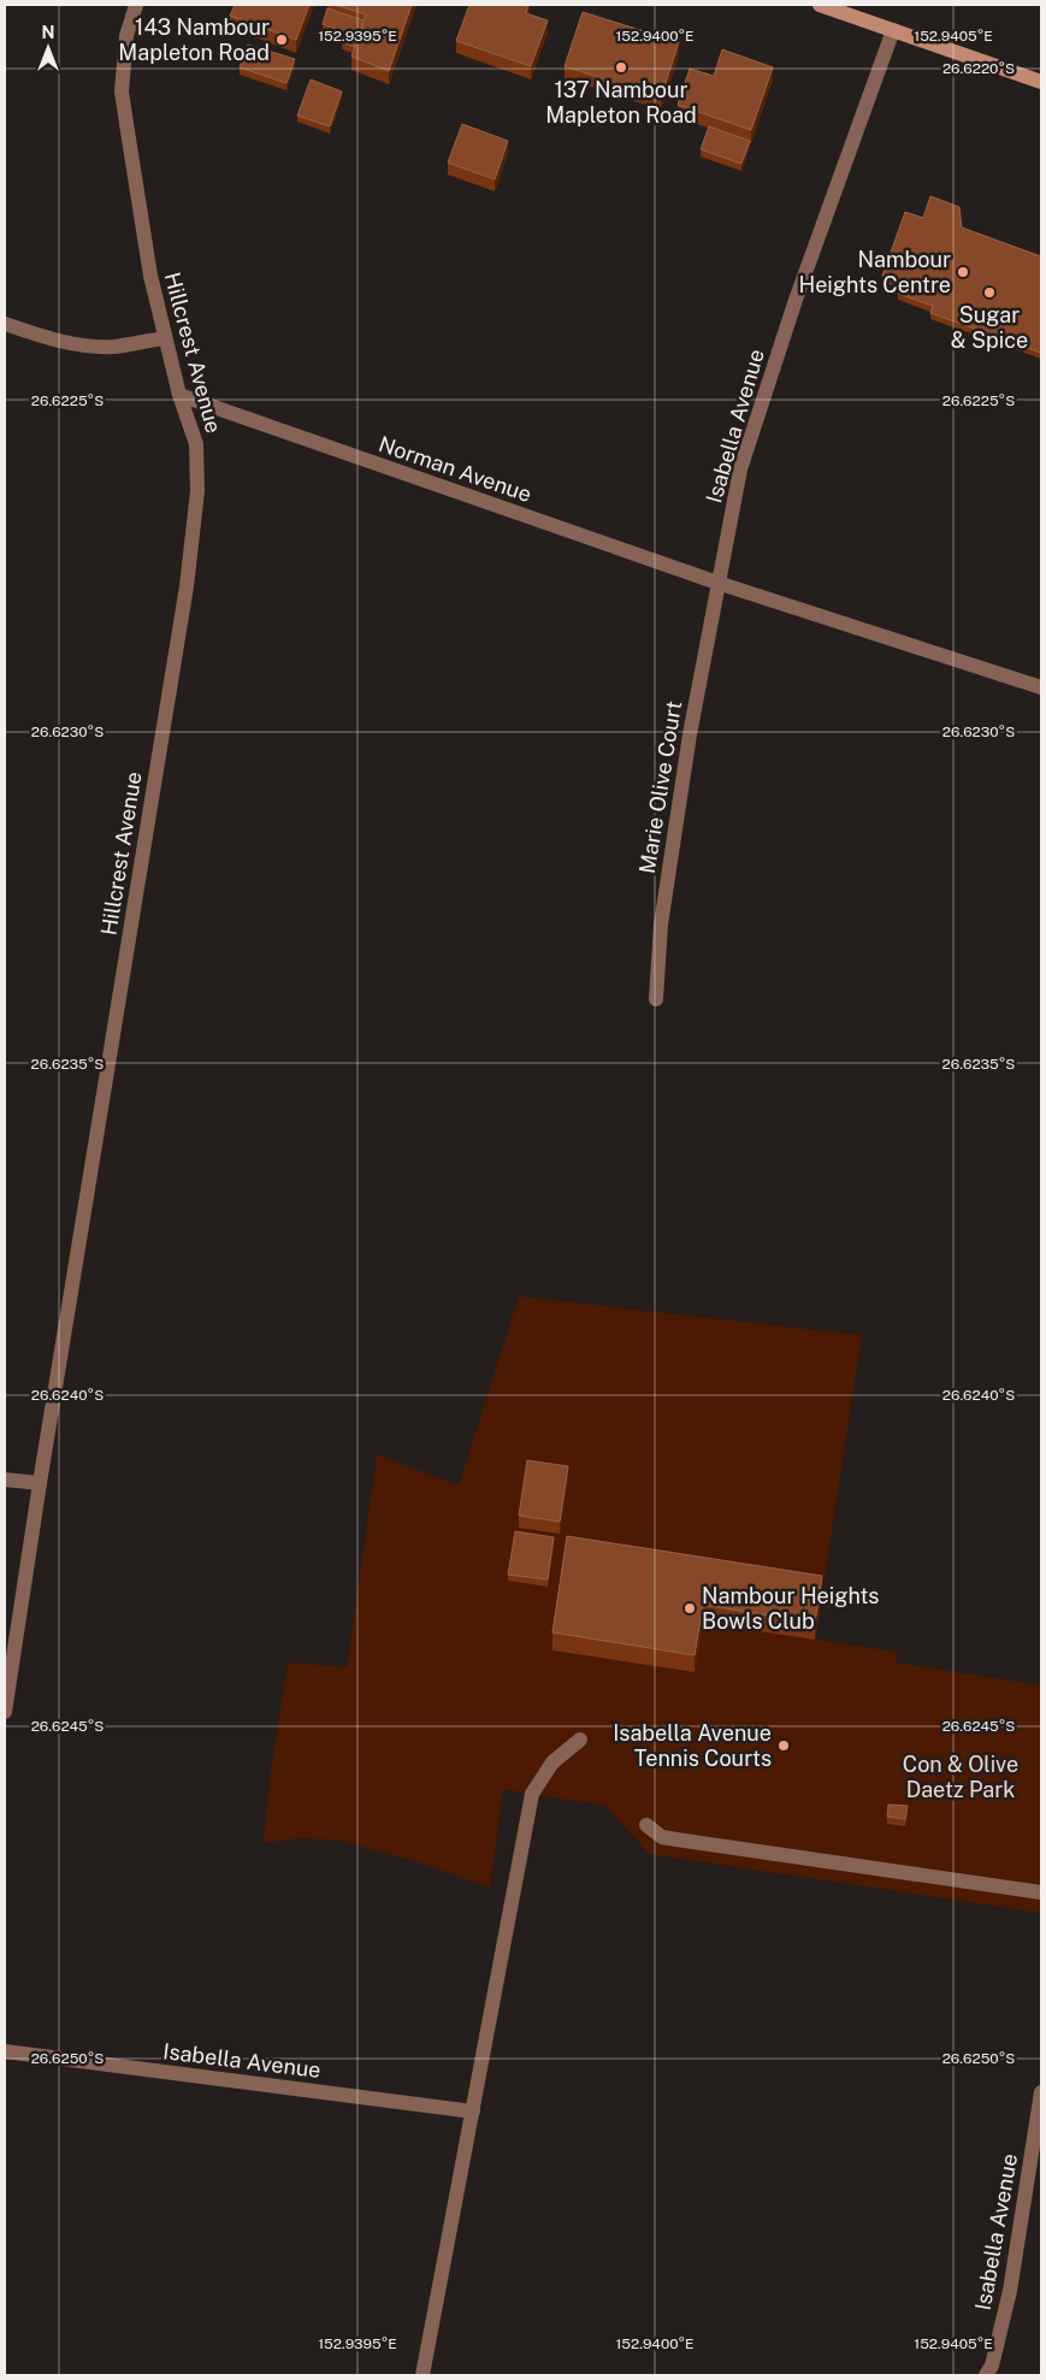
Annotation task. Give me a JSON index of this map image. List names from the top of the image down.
{
  "streets": {
    "street": [
      "Hillcrest Avenue",
      "Isabella Avenue",
      "Norman Avenue",
      "Marie Olive Court"
    ]
  },
  "crossings": [
    ["Hillcrest Avenue", "Norman Avenue"],
    ["Isabella Avenue", "Norman Avenue"],
    ["Isabella Avenue", "Marie Olive Court"],
    ["Norman Avenue", "Marie Olive Court"]
  ],
  "parks": ["Con & Olive Daetz Park"],
  "places": [
    "143 Nambour Mapleton Road",
    "137 Nambour Mapleton Road",
    "Nambour Heights Centre",
    "Sugar & Spice",
    "Nambour Heights Bowls Club",
    "Isabella Avenue Tennis Courts"
  ],
  "north": "top",
  "coordinates": [
    "152.9395°E",
    "152.9400°E",
    "152.9405°E",
    "26.6220°S",
    "26.6225°S",
    "26.6230°S",
    "26.6235°S",
    "26.6240°S",
    "26.6245°S",
    "26.6250°S"
  ]
}
